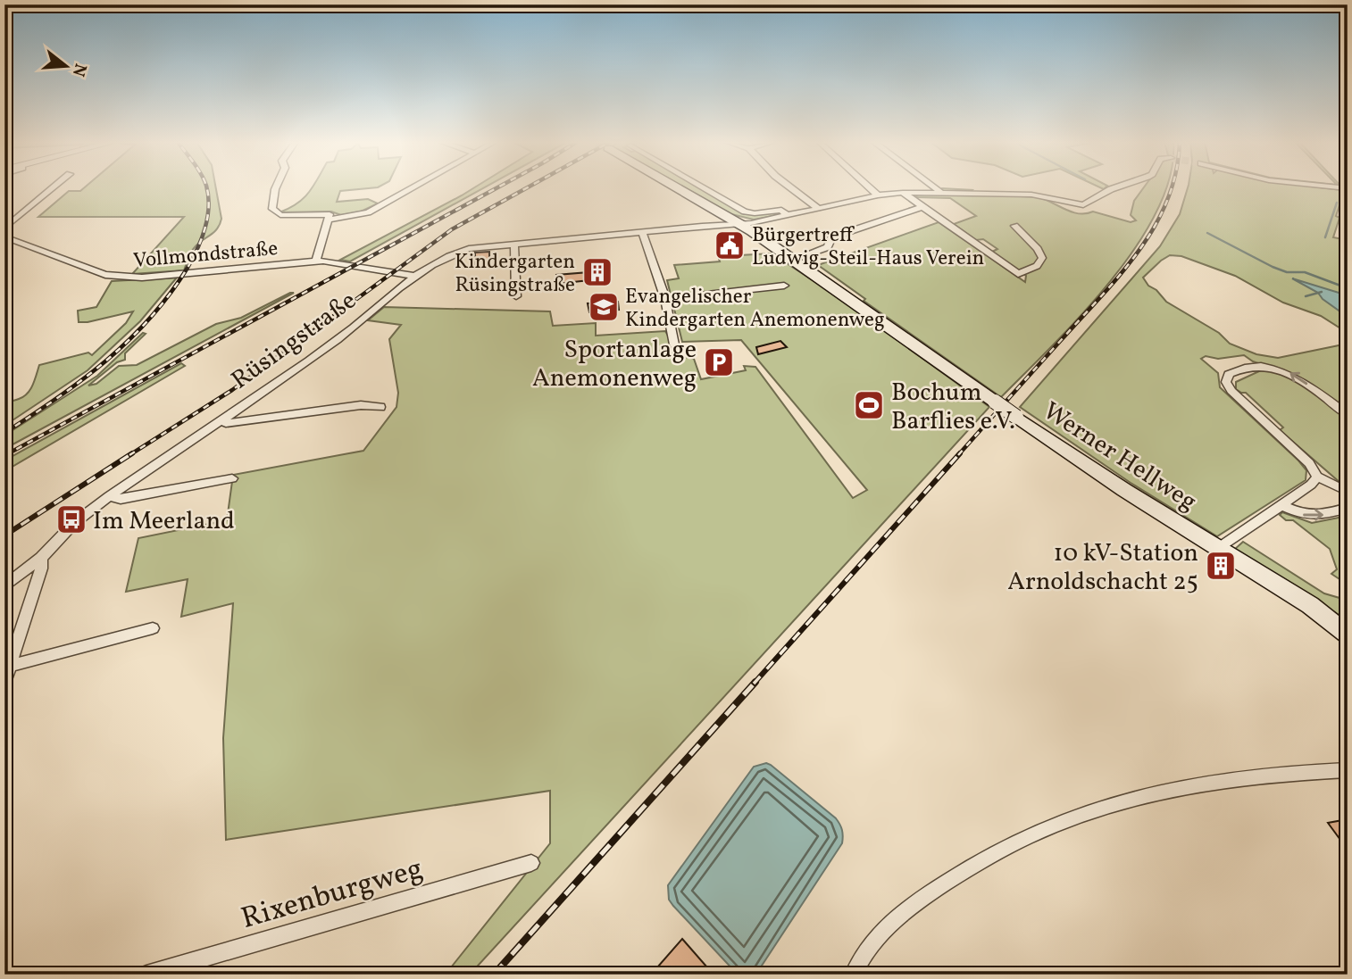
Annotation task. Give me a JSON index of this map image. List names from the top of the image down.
{
  "streets": {
    "main road": ["Werner Hellweg"],
    "street": ["Vollmondstraße", "Rüsingstraße", "Rixenburgweg"]
  },
  "crossings": [
    ["Vollmondstraße", "Rüsingstraße"],
    ["Rüsingstraße", "Werner Hellweg"]
  ],
  "places": {
    "public building": ["Bürgertreff Ludwig-Steil-Haus Verein"],
    "building": ["Kindergarten Rüsingstraße", "10 kV-Station Arnoldschacht 25"],
    "school or university": ["Evangelischer Kindergarten Anemonenweg"],
    "parking": ["Sportanlage Anemonenweg"],
    "sports": ["Bochum Barflies e.V."],
    "bus stop": ["Im Meerland"]
  },
  "north": "right"
}
